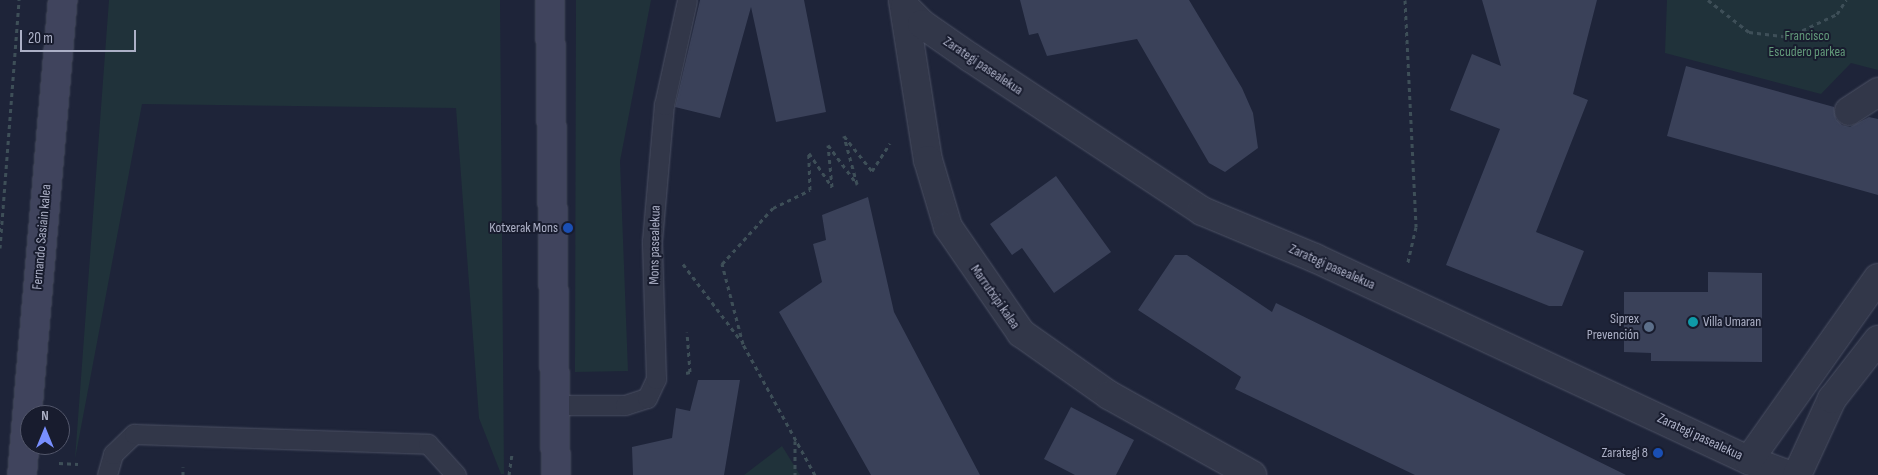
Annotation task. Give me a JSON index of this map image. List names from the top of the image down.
{
  "streets": {
    "main road": ["Fernando Sasiain kalea"],
    "street": ["Zarategi pasealekua", "Marrutxipi kalea"],
    "lane": ["Mons pasealekua"]
  },
  "crossings": [
    ["Zarategi pasealekua", "Marrutxipi kalea"]
  ],
  "parks": ["Francisco Escudero parkea"],
  "places": [
    "Kotxerak Mons",
    "Villa Umaran",
    "Siprex Prevención",
    "Zarategi 8"
  ],
  "scale_bar": "20 m",
  "north": "top"
}
